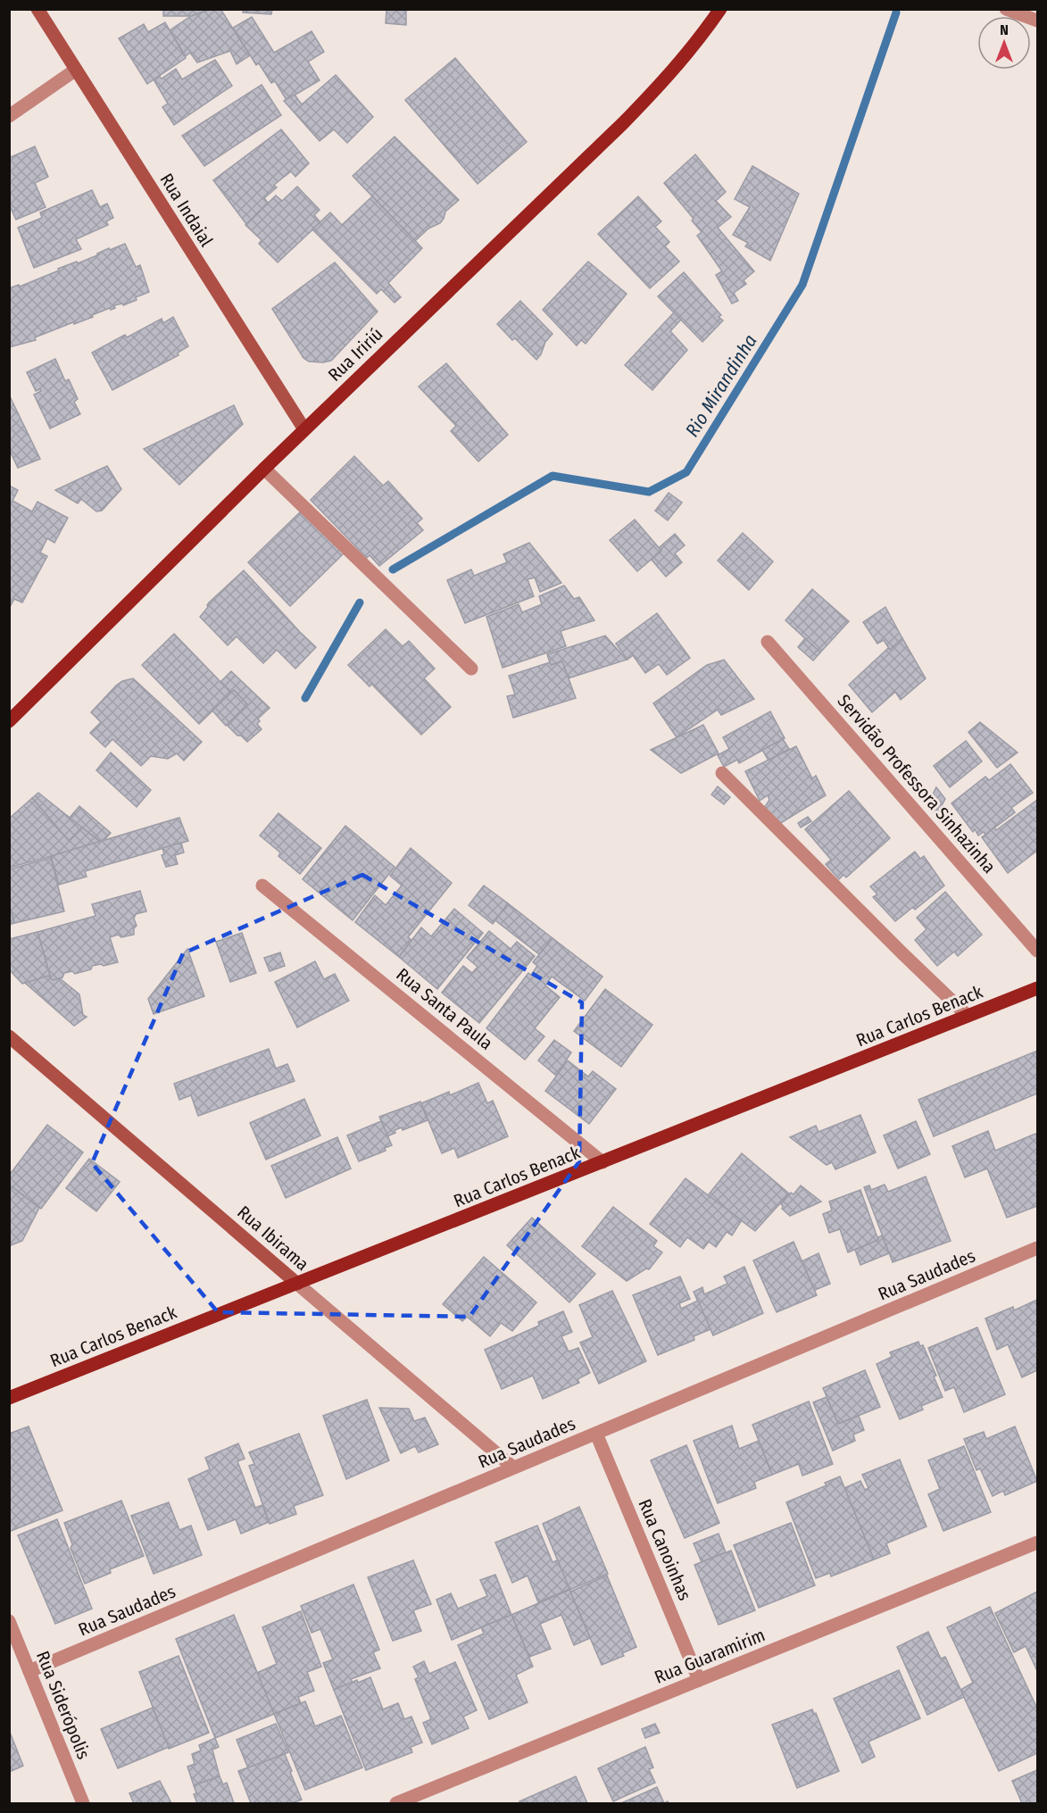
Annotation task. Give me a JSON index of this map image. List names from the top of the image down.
{
  "streets": {
    "main road": ["Rua Iririú", "Rua Carlos Benack"],
    "street": [
      "Rua Indaial",
      "Servidão Professora Sinhazinha",
      "Rua Santa Paula",
      "Rua Ibirama",
      "Rua Saudades",
      "Rua Canoinhas",
      "Rua Guaramirim",
      "Rua Siderópolis"
    ]
  },
  "crossings": [
    ["Rua Indaial", "Rua Iririú"],
    ["Rua Santa Paula", "Rua Carlos Benack"],
    ["Rua Carlos Benack", "Rua Ibirama"],
    ["Rua Ibirama", "Rua Saudades"],
    ["Rua Saudades", "Rua Canoinhas"],
    ["Rua Saudades", "Rua Siderópolis"],
    ["Rua Canoinhas", "Rua Guaramirim"]
  ],
  "water": ["Rio Mirandinha"],
  "north": "top"
}
